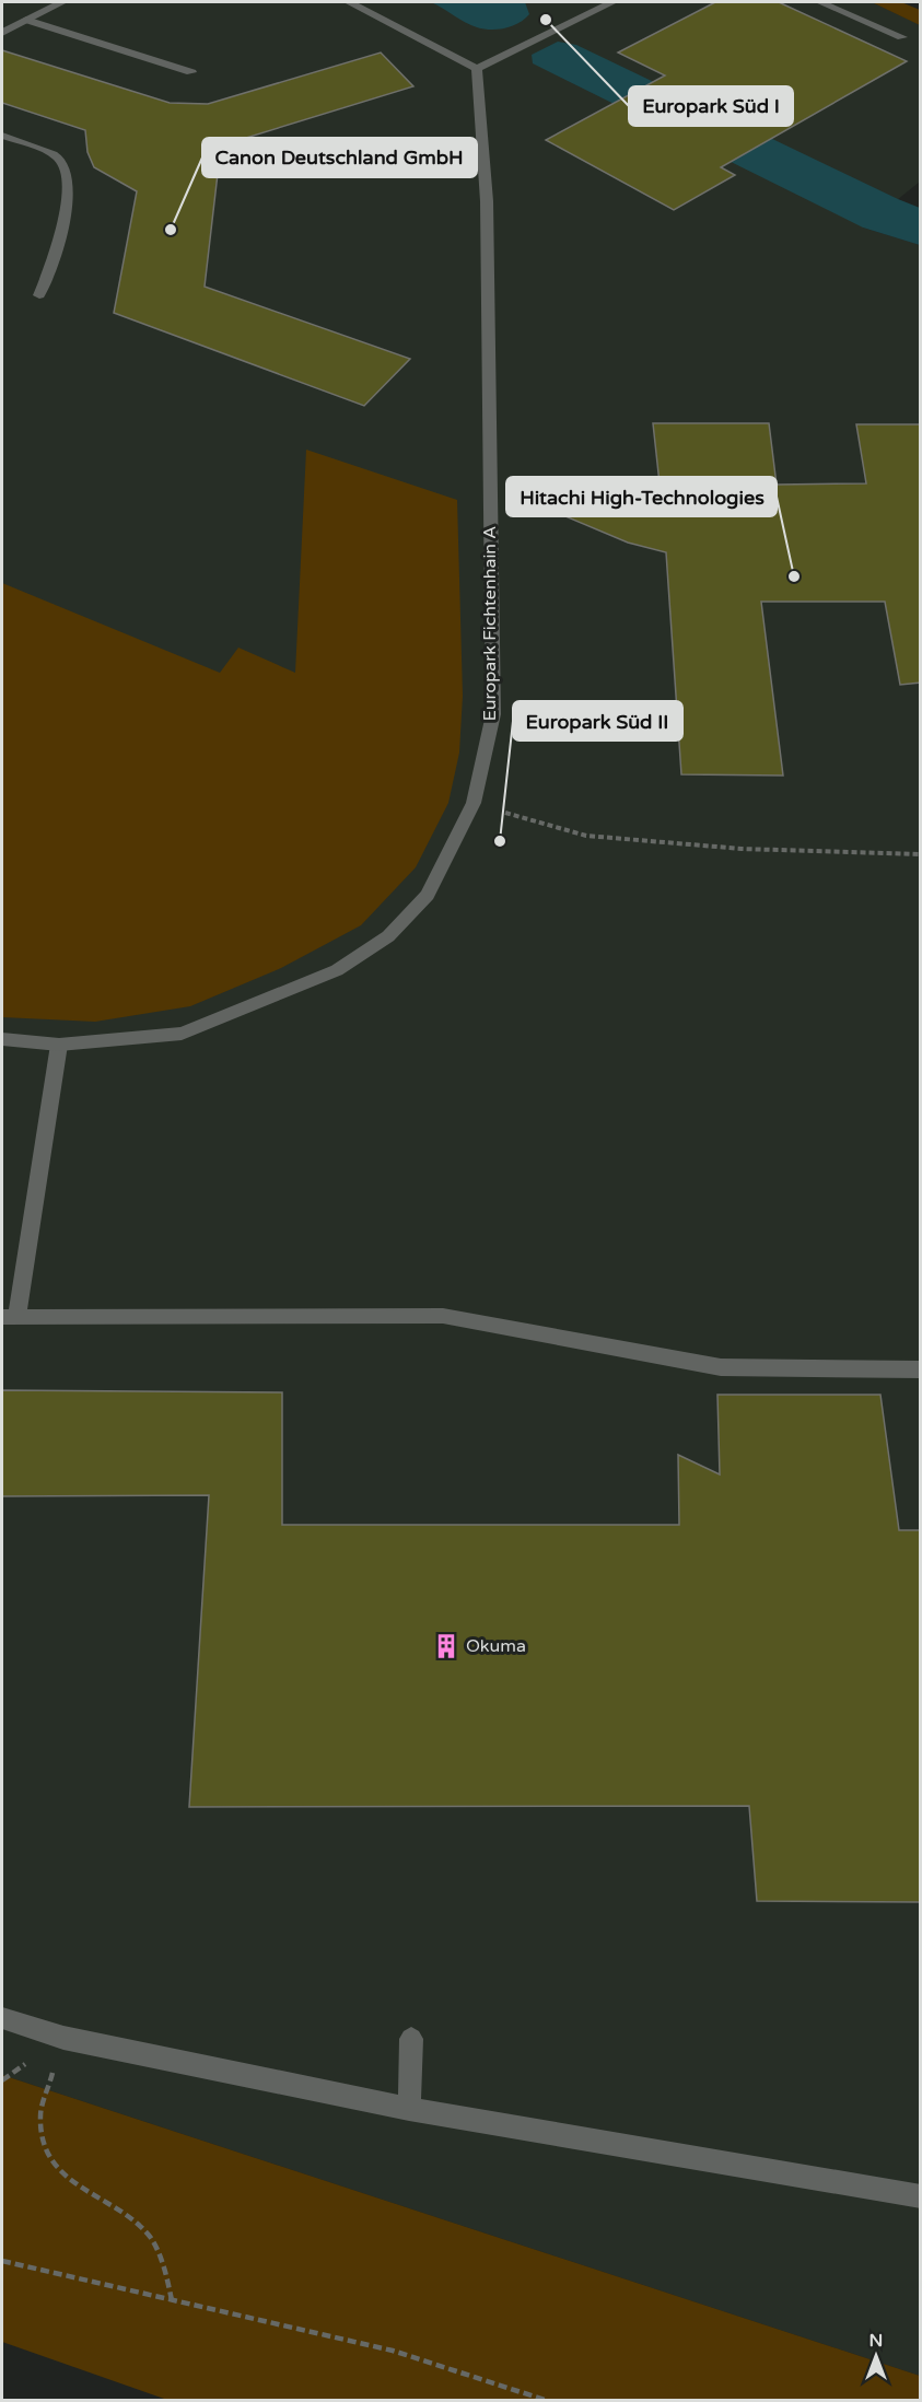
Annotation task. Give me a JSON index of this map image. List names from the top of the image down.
{
  "streets": {
    "street": ["Europark Fichtenhain A"]
  },
  "places": {
    "other": [
      "Europark Süd I",
      "Canon Deutschland GmbH",
      "Hitachi High-Technologies",
      "Europark Süd II"
    ],
    "building": ["Okuma"]
  },
  "north": "top"
}
